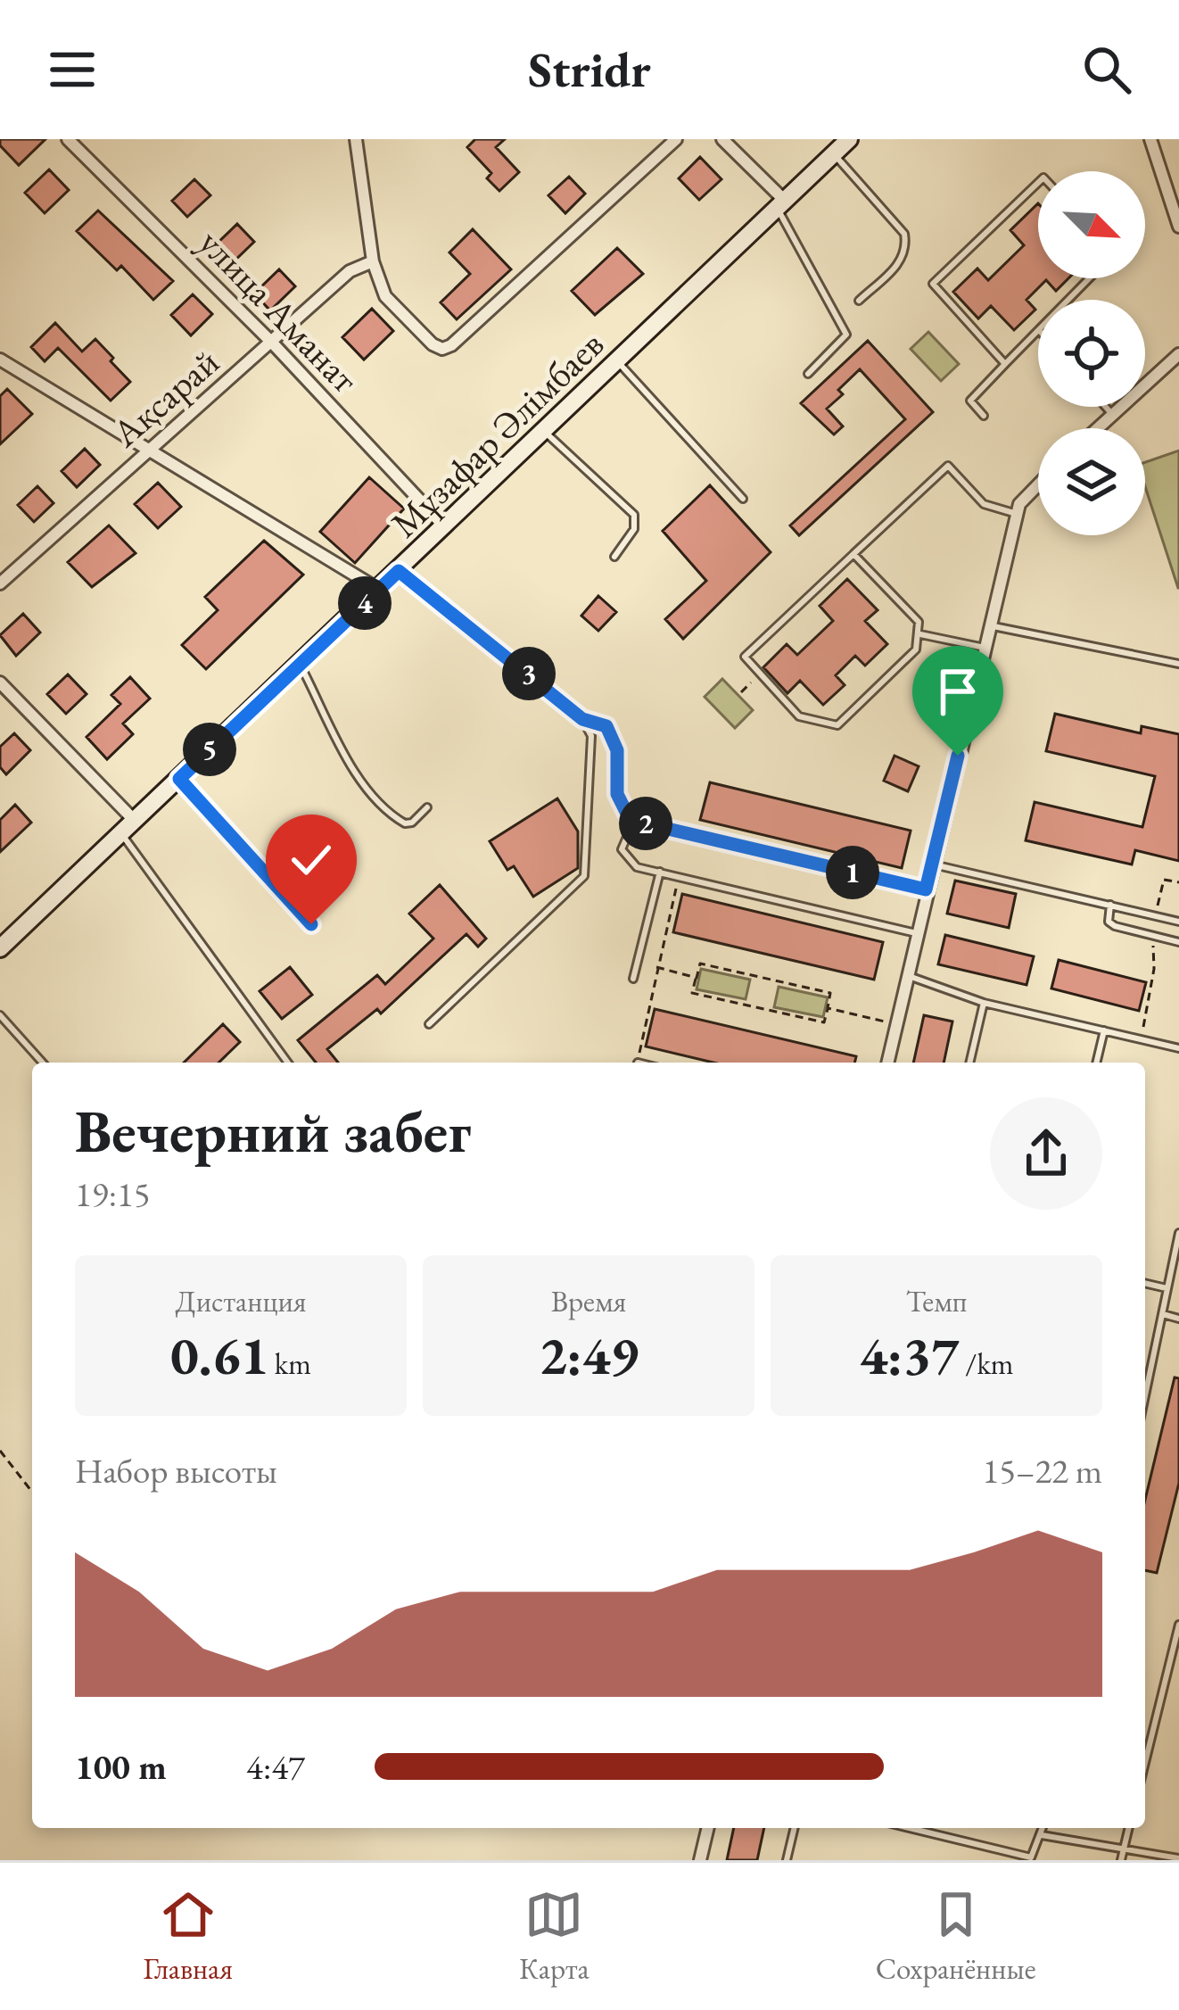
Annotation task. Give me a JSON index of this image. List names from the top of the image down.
{
  "streets": {
    "street": ["улица Аманат", "Ақсарай", "Мұзафар Әлімбаев"]
  },
  "crossings": [
    ["улица Аманат", "Ақсарай"],
    ["улица Аманат", "Мұзафар Әлімбаев"]
  ],
  "north": "bottom right",
  "page": {
    "header": "Stridr",
    "pins": [
      "4",
      "3",
      "5",
      "2",
      "1"
    ],
    "heading": ["Вечерний забег", "19:15"],
    "stats": [
      ["Дистанция", "0.61 km"],
      ["Время", "2:49"],
      ["Темп", "4:37 /km"]
    ],
    "chart": ["Набор высоты", "15–22 m"],
    "list": [
      {
        "name": "100 m",
        "note": "4:47"
      }
    ],
    "tabs": ["Главная", "Карта", "Сохранённые"]
  }
}
